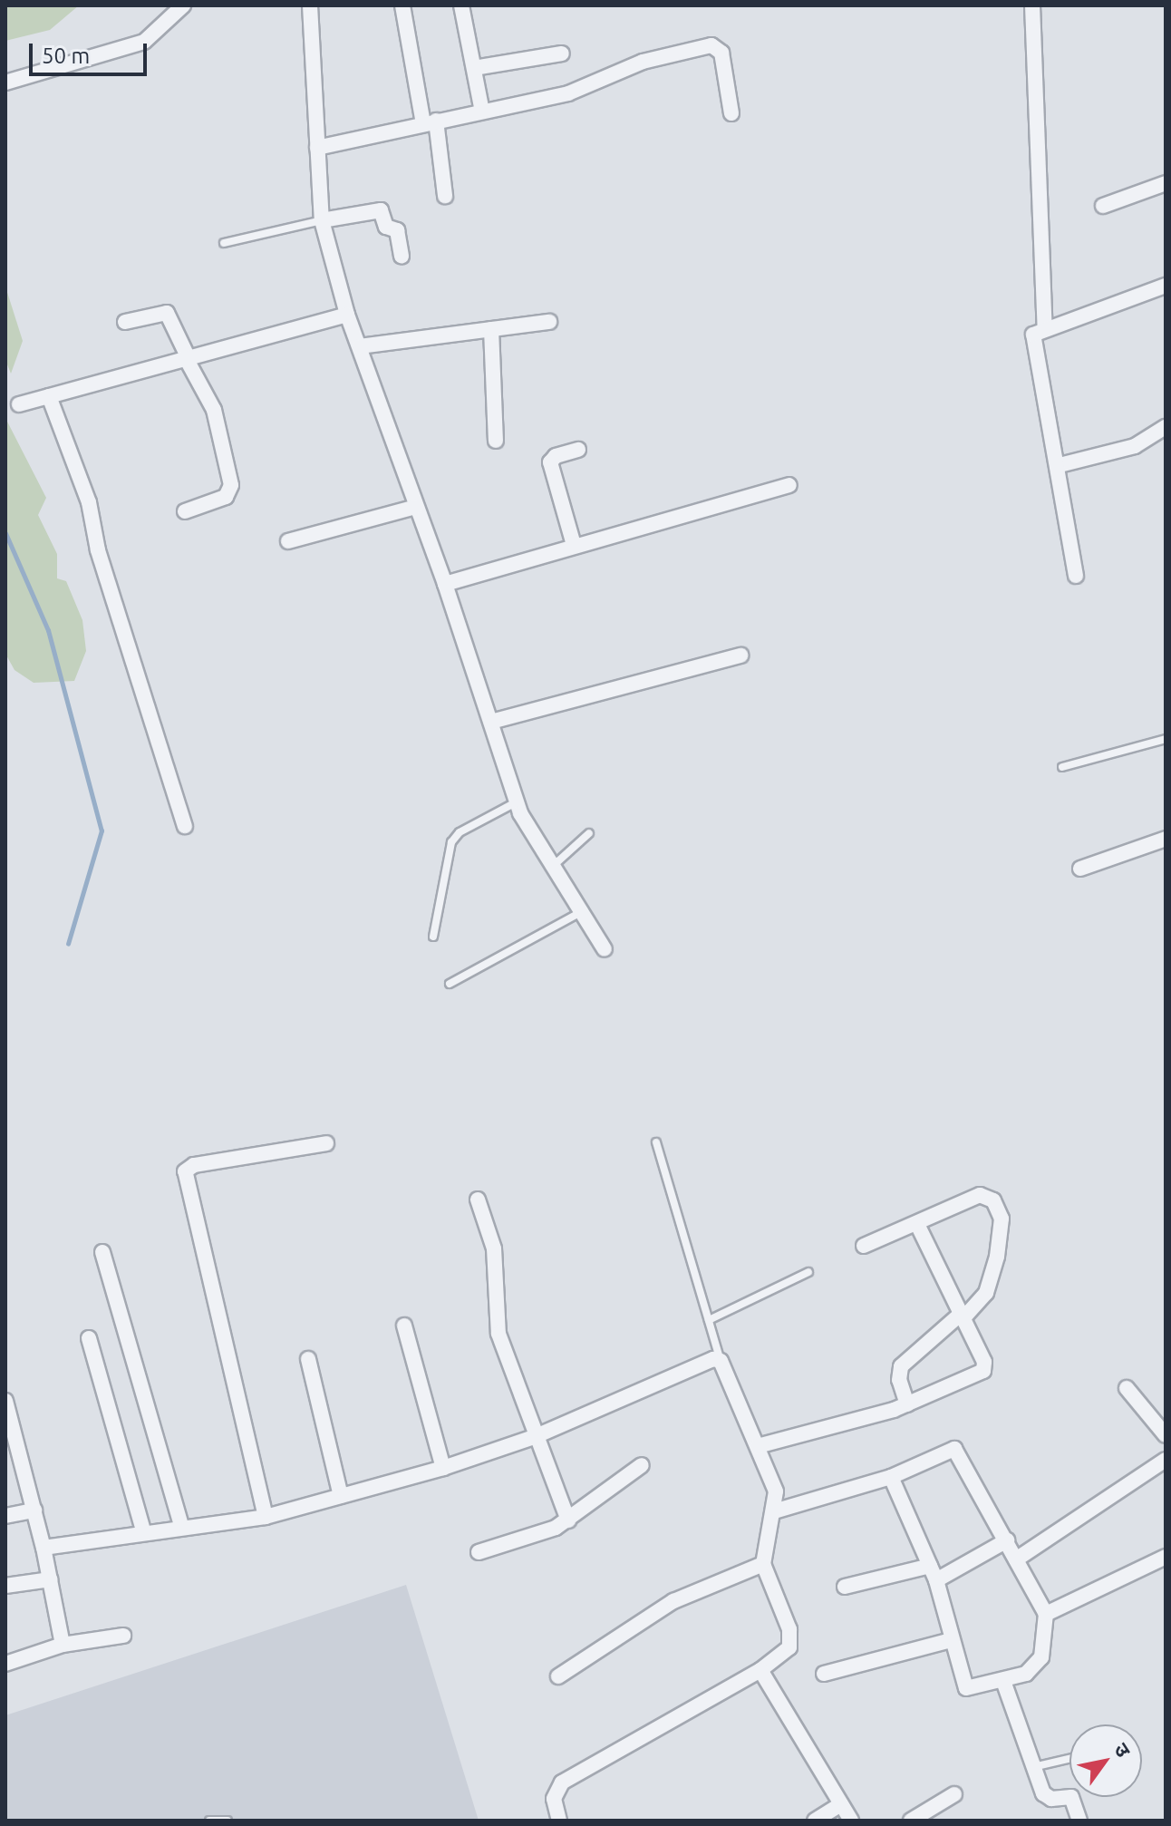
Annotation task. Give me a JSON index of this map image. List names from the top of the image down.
{
  "scale_bar": "50 m",
  "north": "top right"
}
